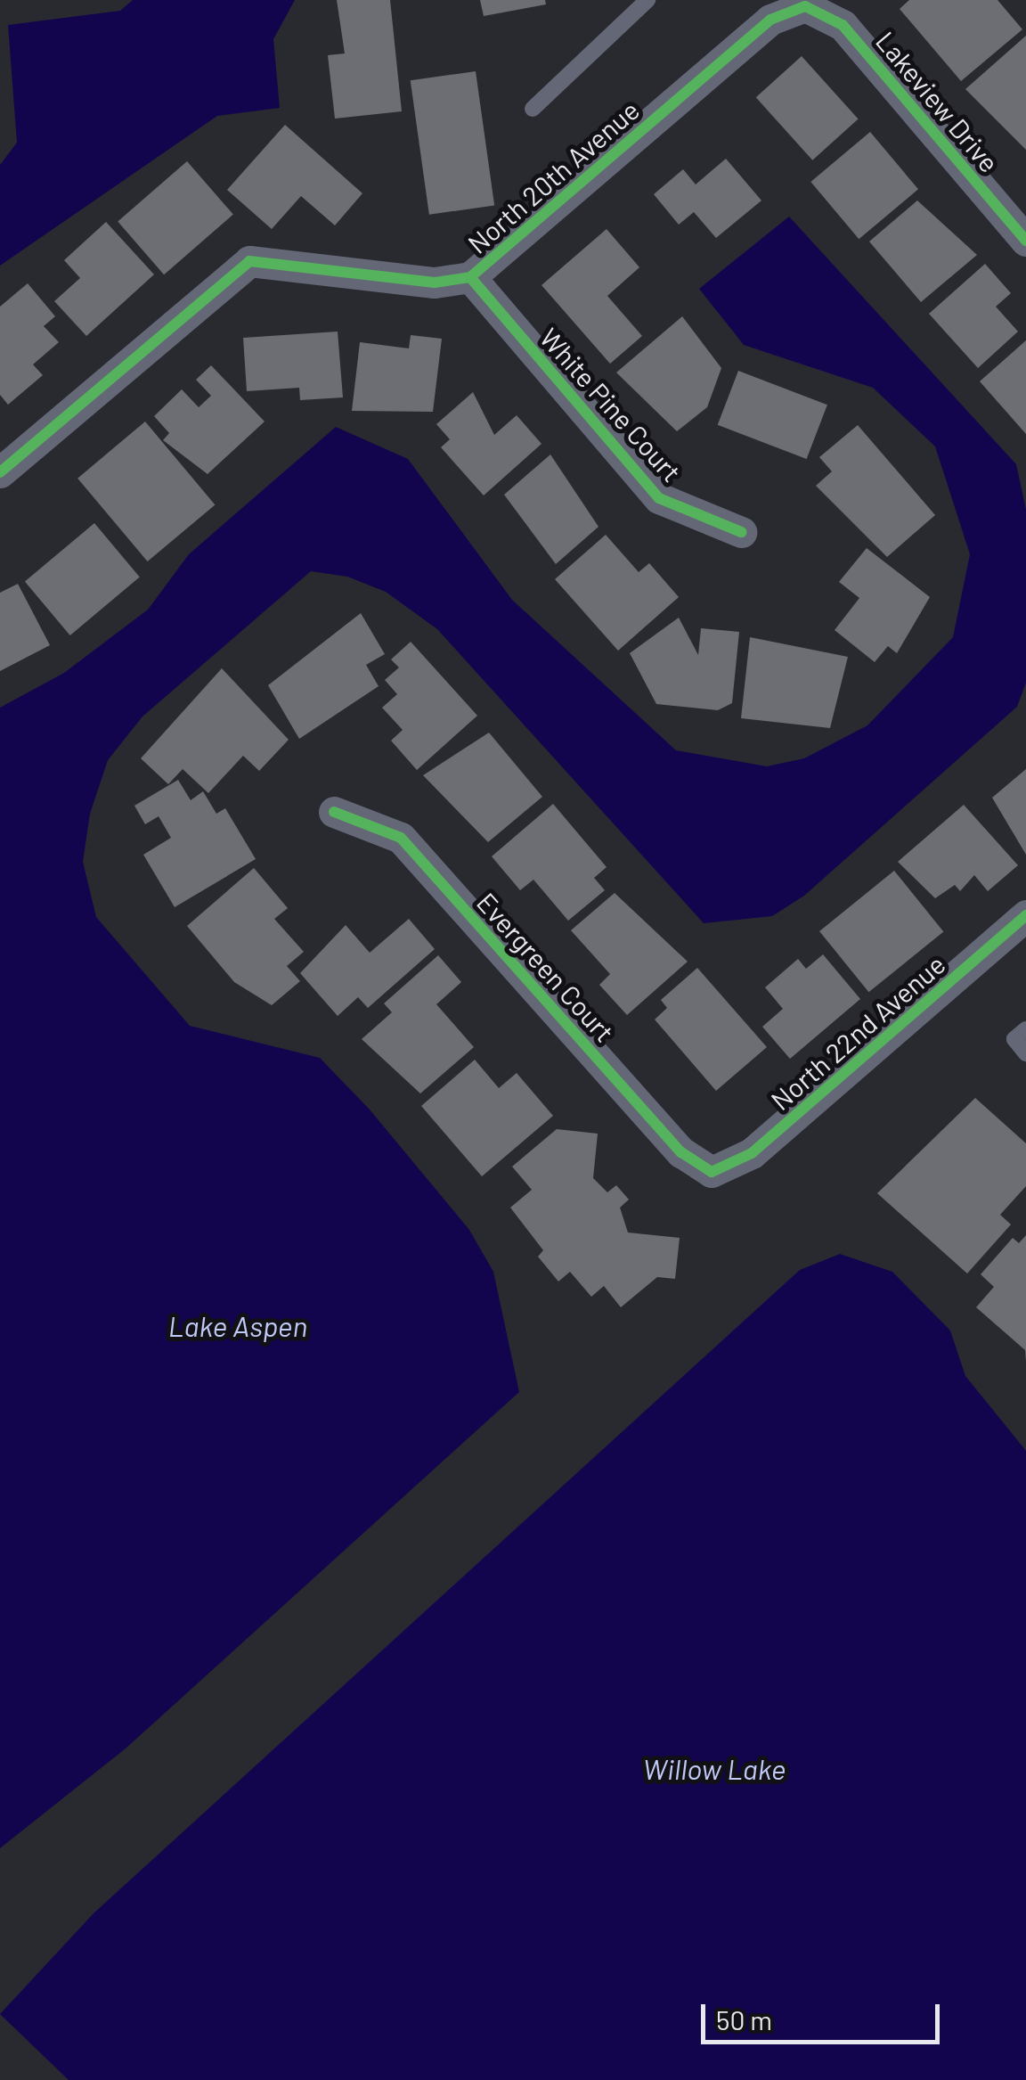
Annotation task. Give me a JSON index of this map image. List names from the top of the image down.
{
  "streets": {
    "street": [
      "Lakeview Drive",
      "North 20th Avenue",
      "White Pine Court",
      "Evergreen Court",
      "North 22nd Avenue"
    ]
  },
  "crossings": [
    ["Lakeview Drive", "North 20th Avenue"],
    ["North 20th Avenue", "White Pine Court"],
    ["Evergreen Court", "North 22nd Avenue"]
  ],
  "water": ["Lake Aspen", "Willow Lake"],
  "scale_bar": "50 m"
}
